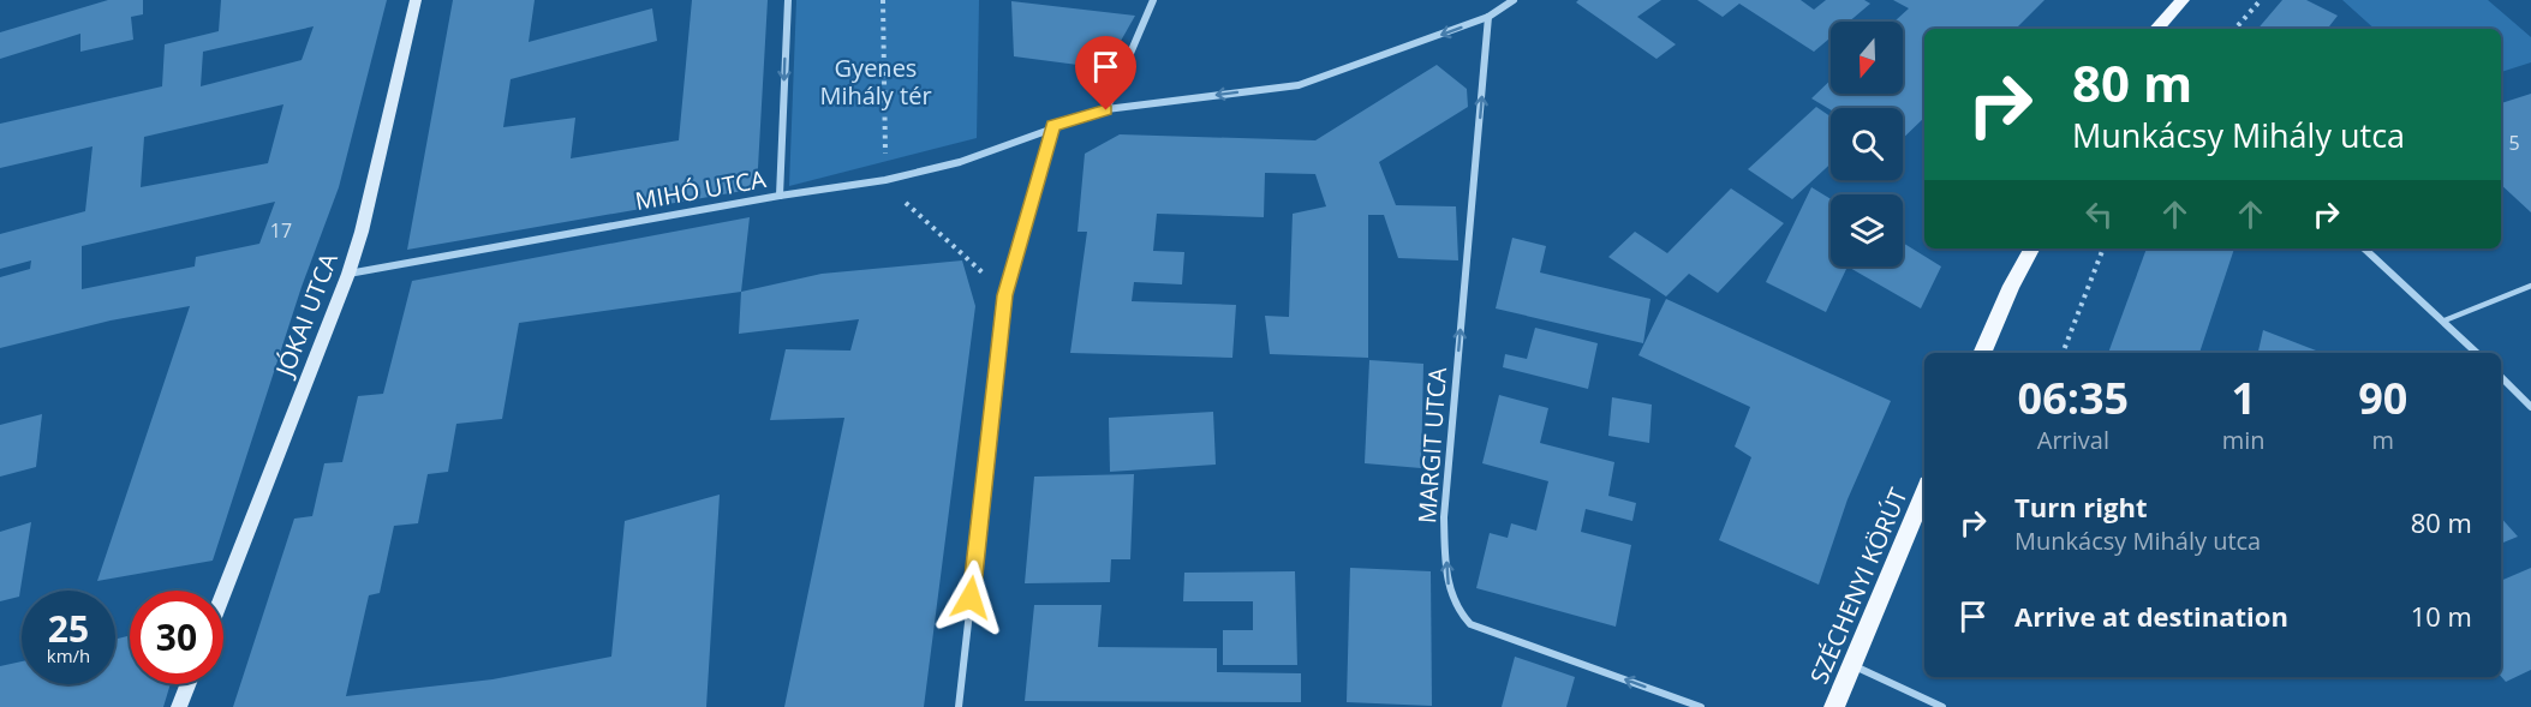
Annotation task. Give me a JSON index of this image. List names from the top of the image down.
{
  "streets": {
    "main road": ["SZÉCHENYI KÖRÚT"],
    "street": ["MIHÓ UTCA", "JÓKAI UTCA", "MARGIT UTCA"]
  },
  "crossings": [
    ["MIHÓ UTCA", "JÓKAI UTCA"],
    ["MIHÓ UTCA", "MARGIT UTCA"]
  ],
  "one_way": ["MARGIT UTCA"],
  "parks": ["Gyenes Mihály tér"],
  "house_numbers": ["5", "17"],
  "north": "bottom",
  "page": {
    "turn": ["80 m", "Munkácsy Mihály utca"],
    "eta": [
      "06:35",
      "Arrival",
      "1",
      "min",
      "90",
      "m"
    ],
    "list": [
      {
        "name": "Turn right",
        "note": "Munkácsy Mihály utca",
        "value": "80 m"
      },
      {
        "name": "Arrive at destination",
        "value": "10 m"
      }
    ],
    "speed": "25 km/h",
    "limit": "30"
  }
}
